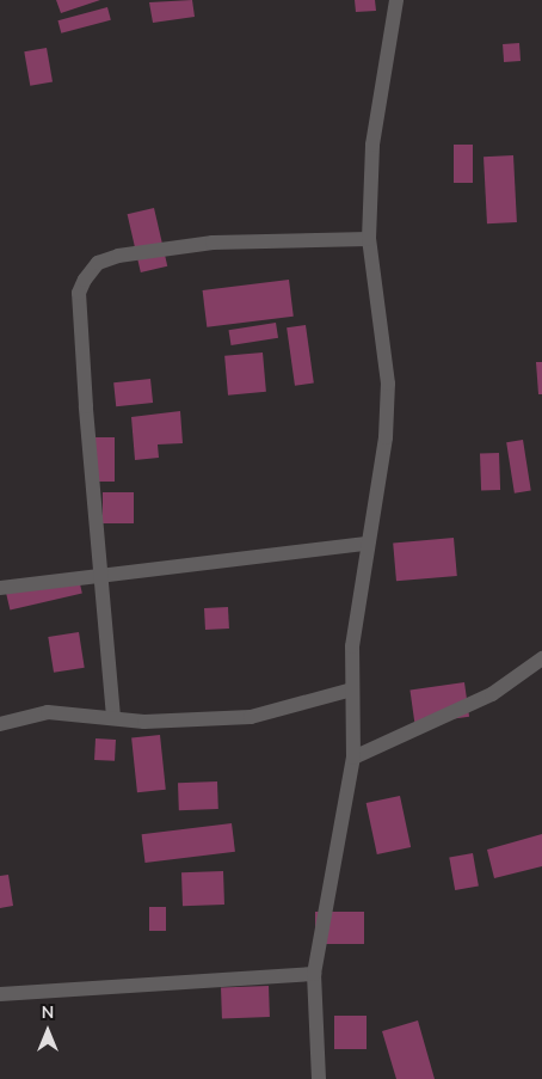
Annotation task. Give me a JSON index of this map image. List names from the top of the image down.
{
  "north": "top"
}
